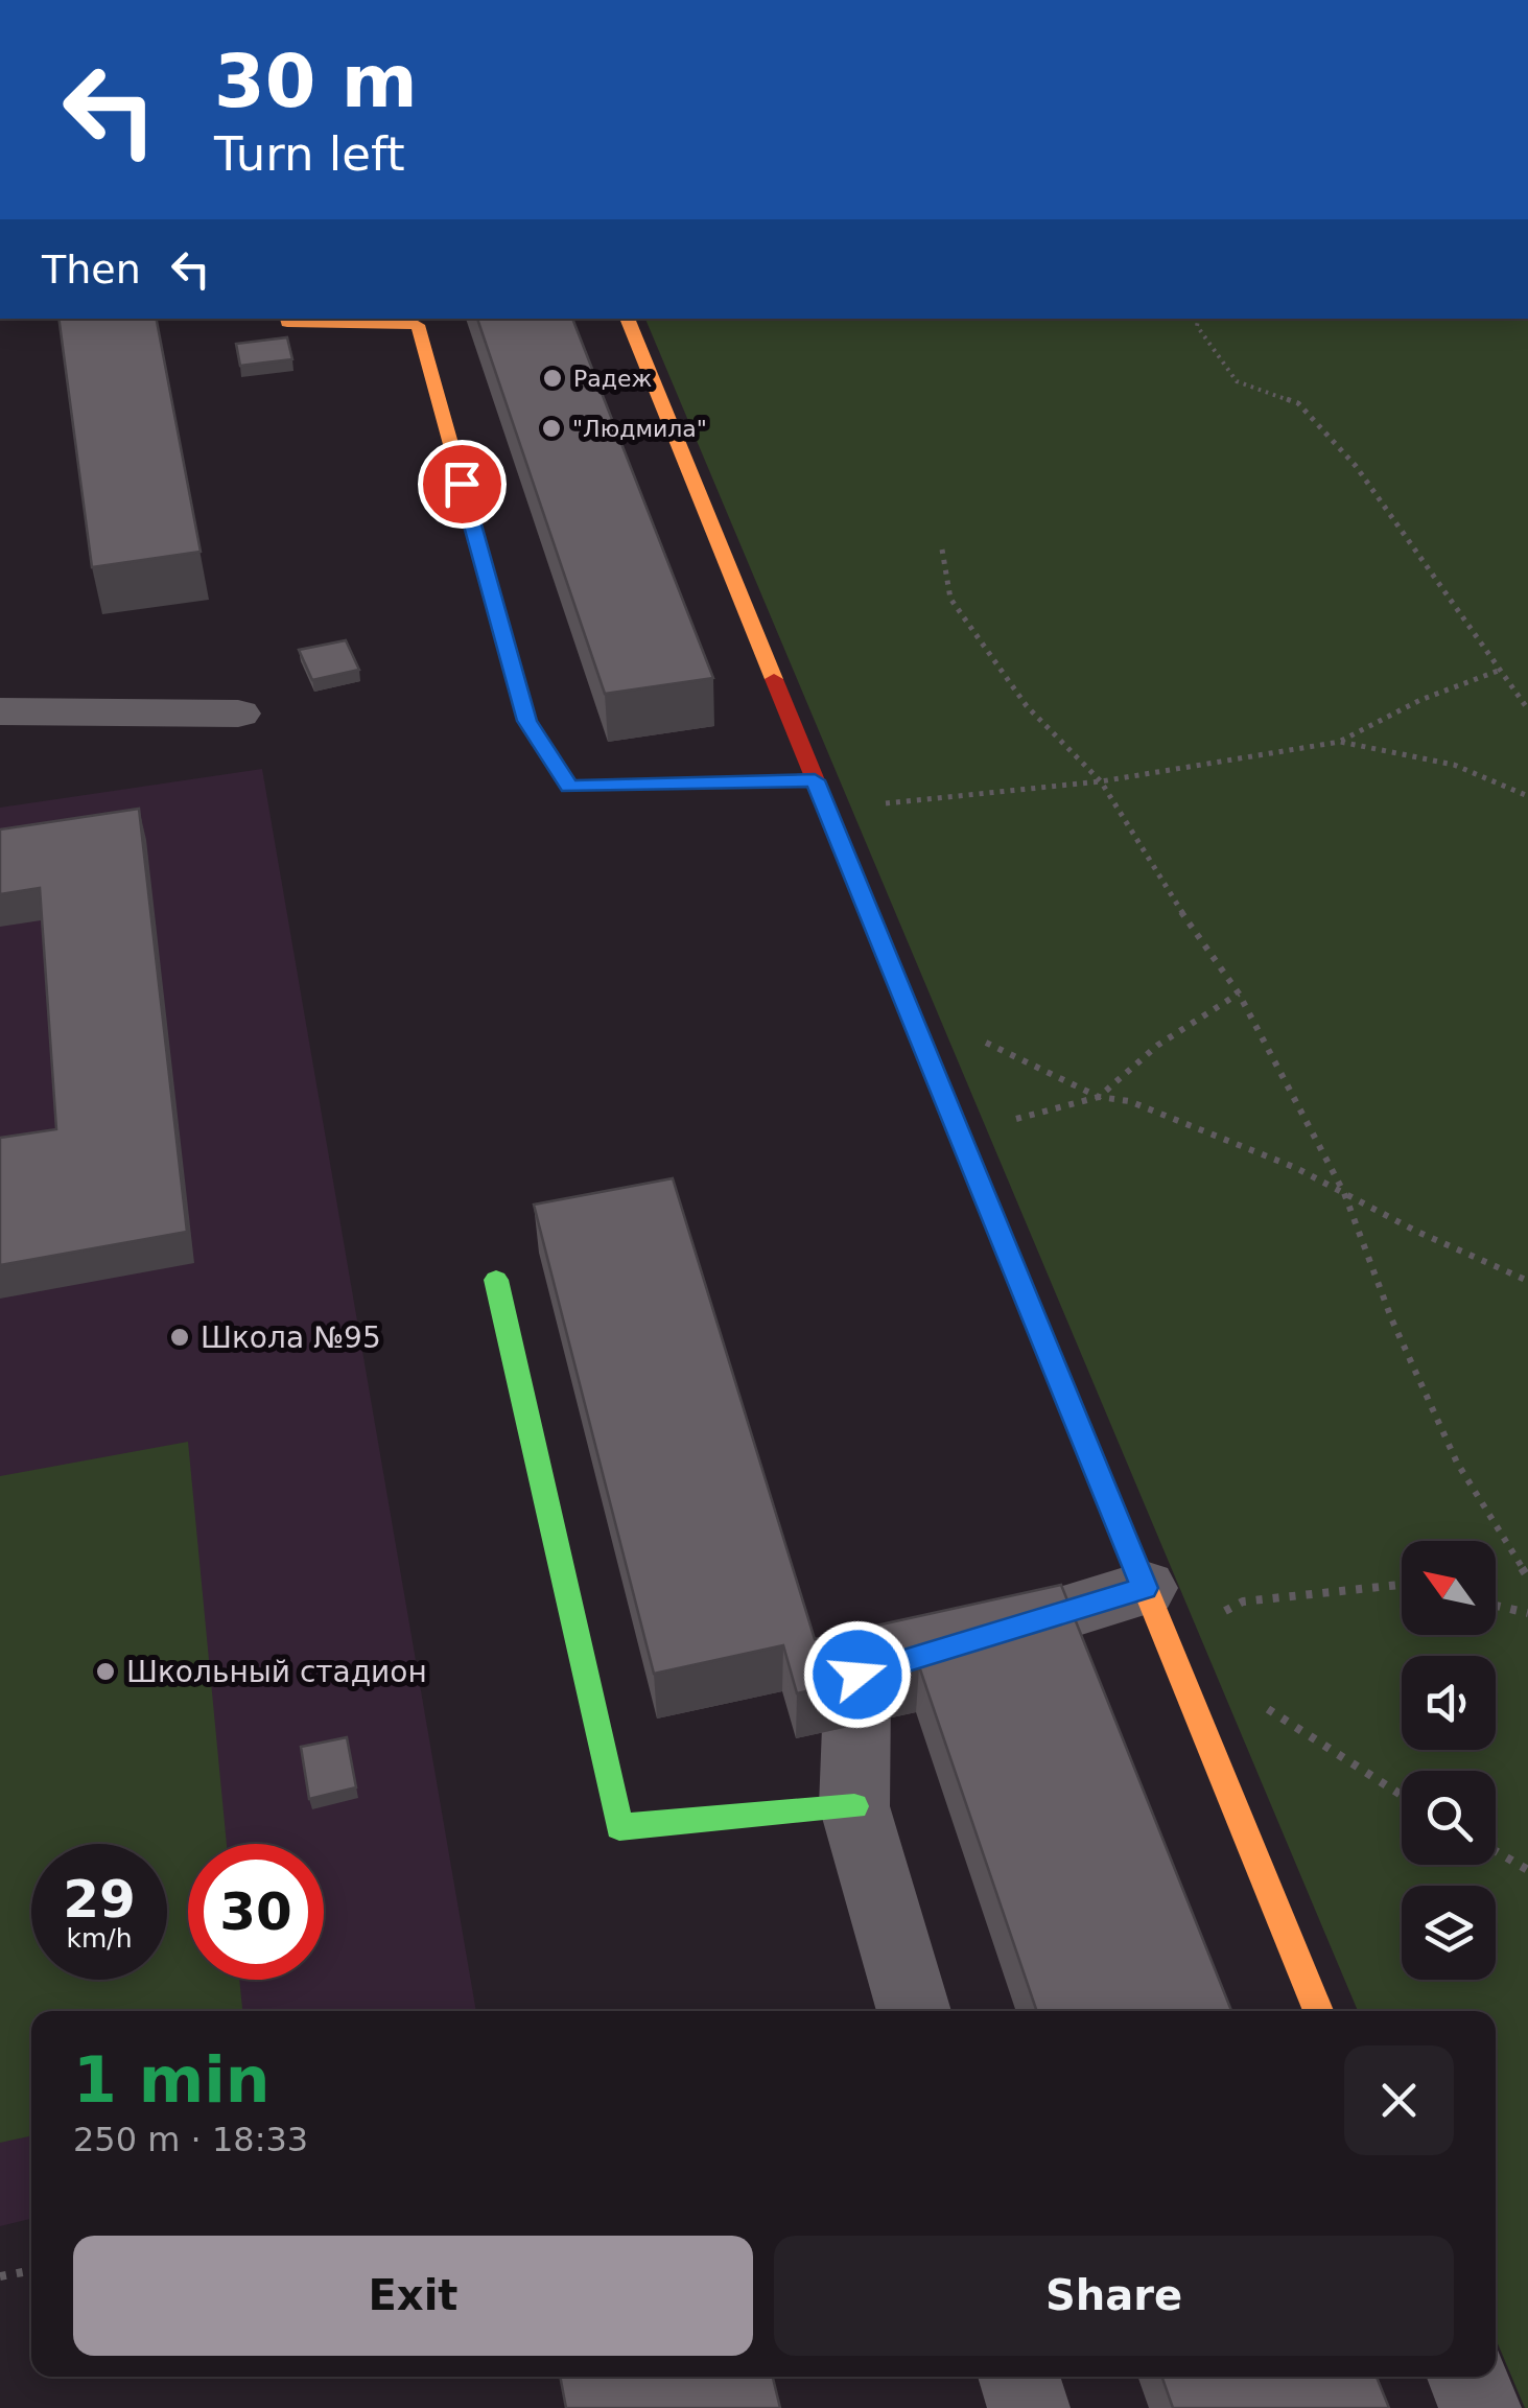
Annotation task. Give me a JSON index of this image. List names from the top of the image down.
{
  "places": [
    "Радеж",
    "\"Людмила\"",
    "Школа №95",
    "Школьный стадион"
  ],
  "north": "top left",
  "page": {
    "turn": ["30 m", "Turn left"],
    "then": "Then",
    "speed": "29 km/h",
    "limit": "30",
    "heading": ["1 min", "250 m · 18:33"],
    "buttons": ["Exit", "Share"]
  }
}
